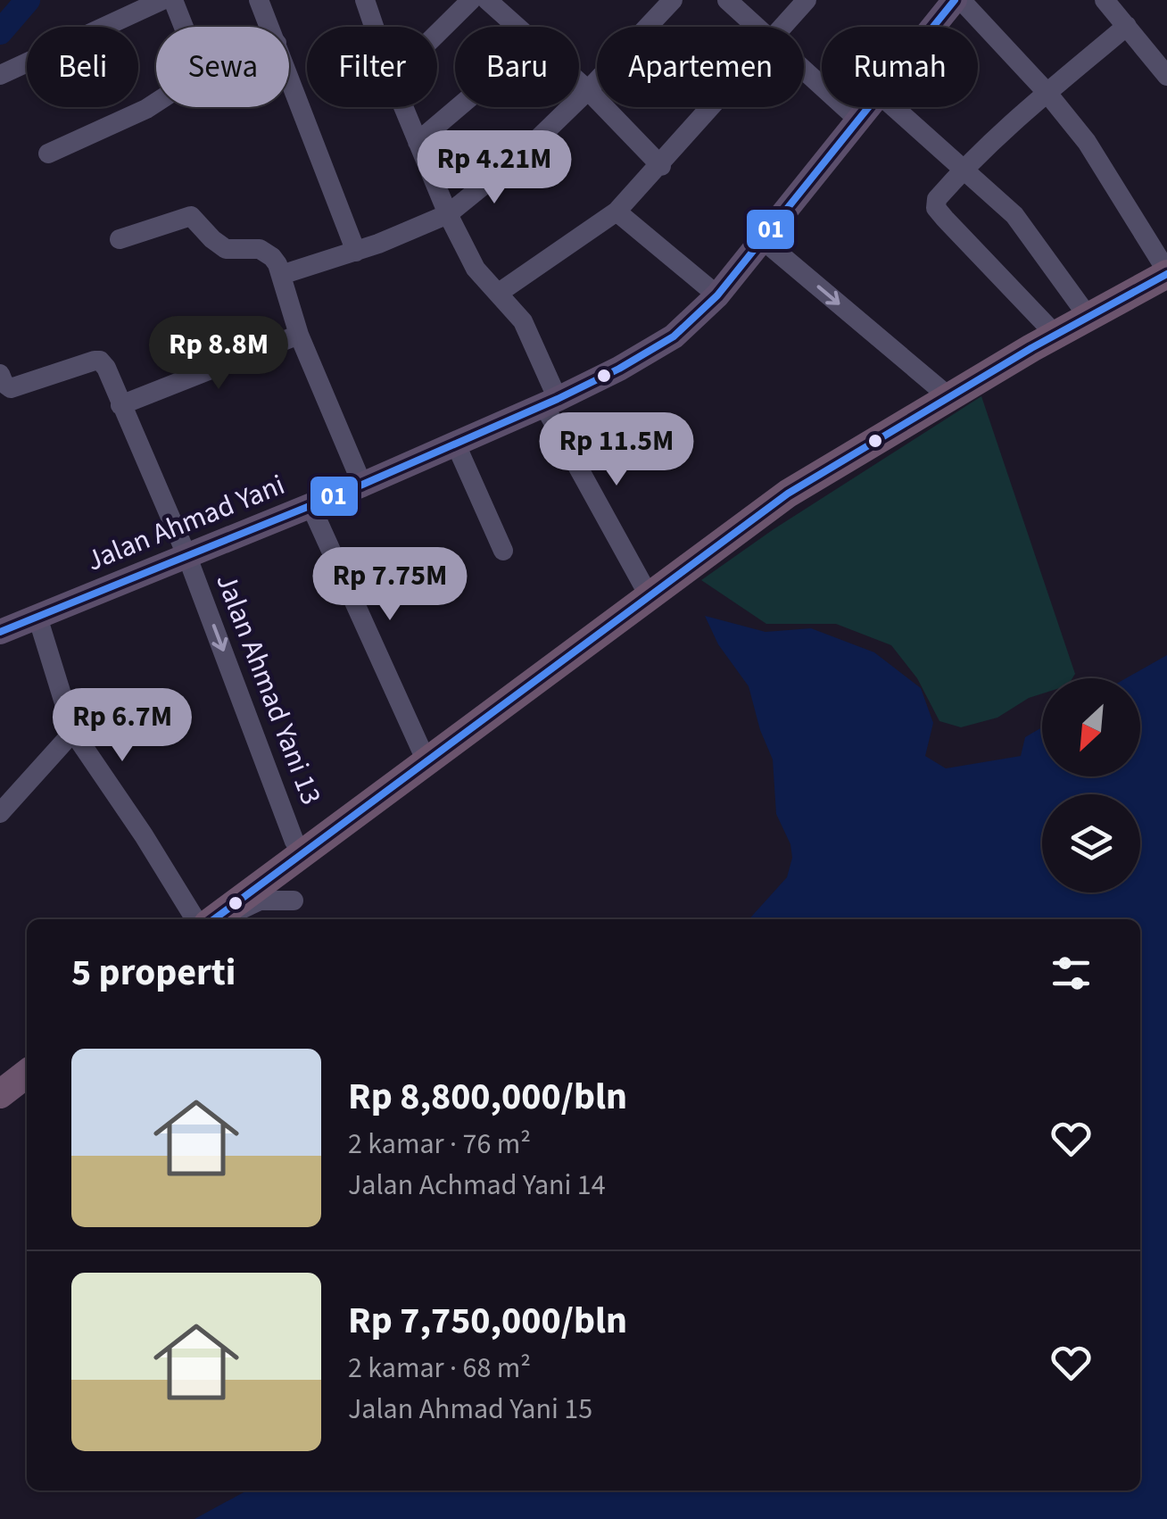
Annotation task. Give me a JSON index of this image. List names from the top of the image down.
{
  "streets": {
    "main road": ["Jalan Ahmad Yani"],
    "street": ["Jalan Ahmad Yani 13"]
  },
  "crossings": [
    ["Jalan Ahmad Yani", "Jalan Ahmad Yani 13"]
  ],
  "lines": ["transit line 01"],
  "north": "bottom left",
  "page": {
    "chip": [
      "Beli",
      "Sewa",
      "Filter",
      "Baru",
      "Apartemen",
      "Rumah"
    ],
    "price": [
      "Rp 4.21M",
      "Rp 8.8M",
      "Rp 11.5M",
      "Rp 7.75M",
      "Rp 6.7M"
    ],
    "heading": "5 properti",
    "list": [
      {
        "name": "Rp 8,800,000/bln",
        "note": "2 kamar · 76 m² · Jalan Achmad Yani 14"
      },
      {
        "name": "Rp 7,750,000/bln",
        "note": "2 kamar · 68 m² · Jalan Ahmad Yani 15"
      }
    ]
  }
}
